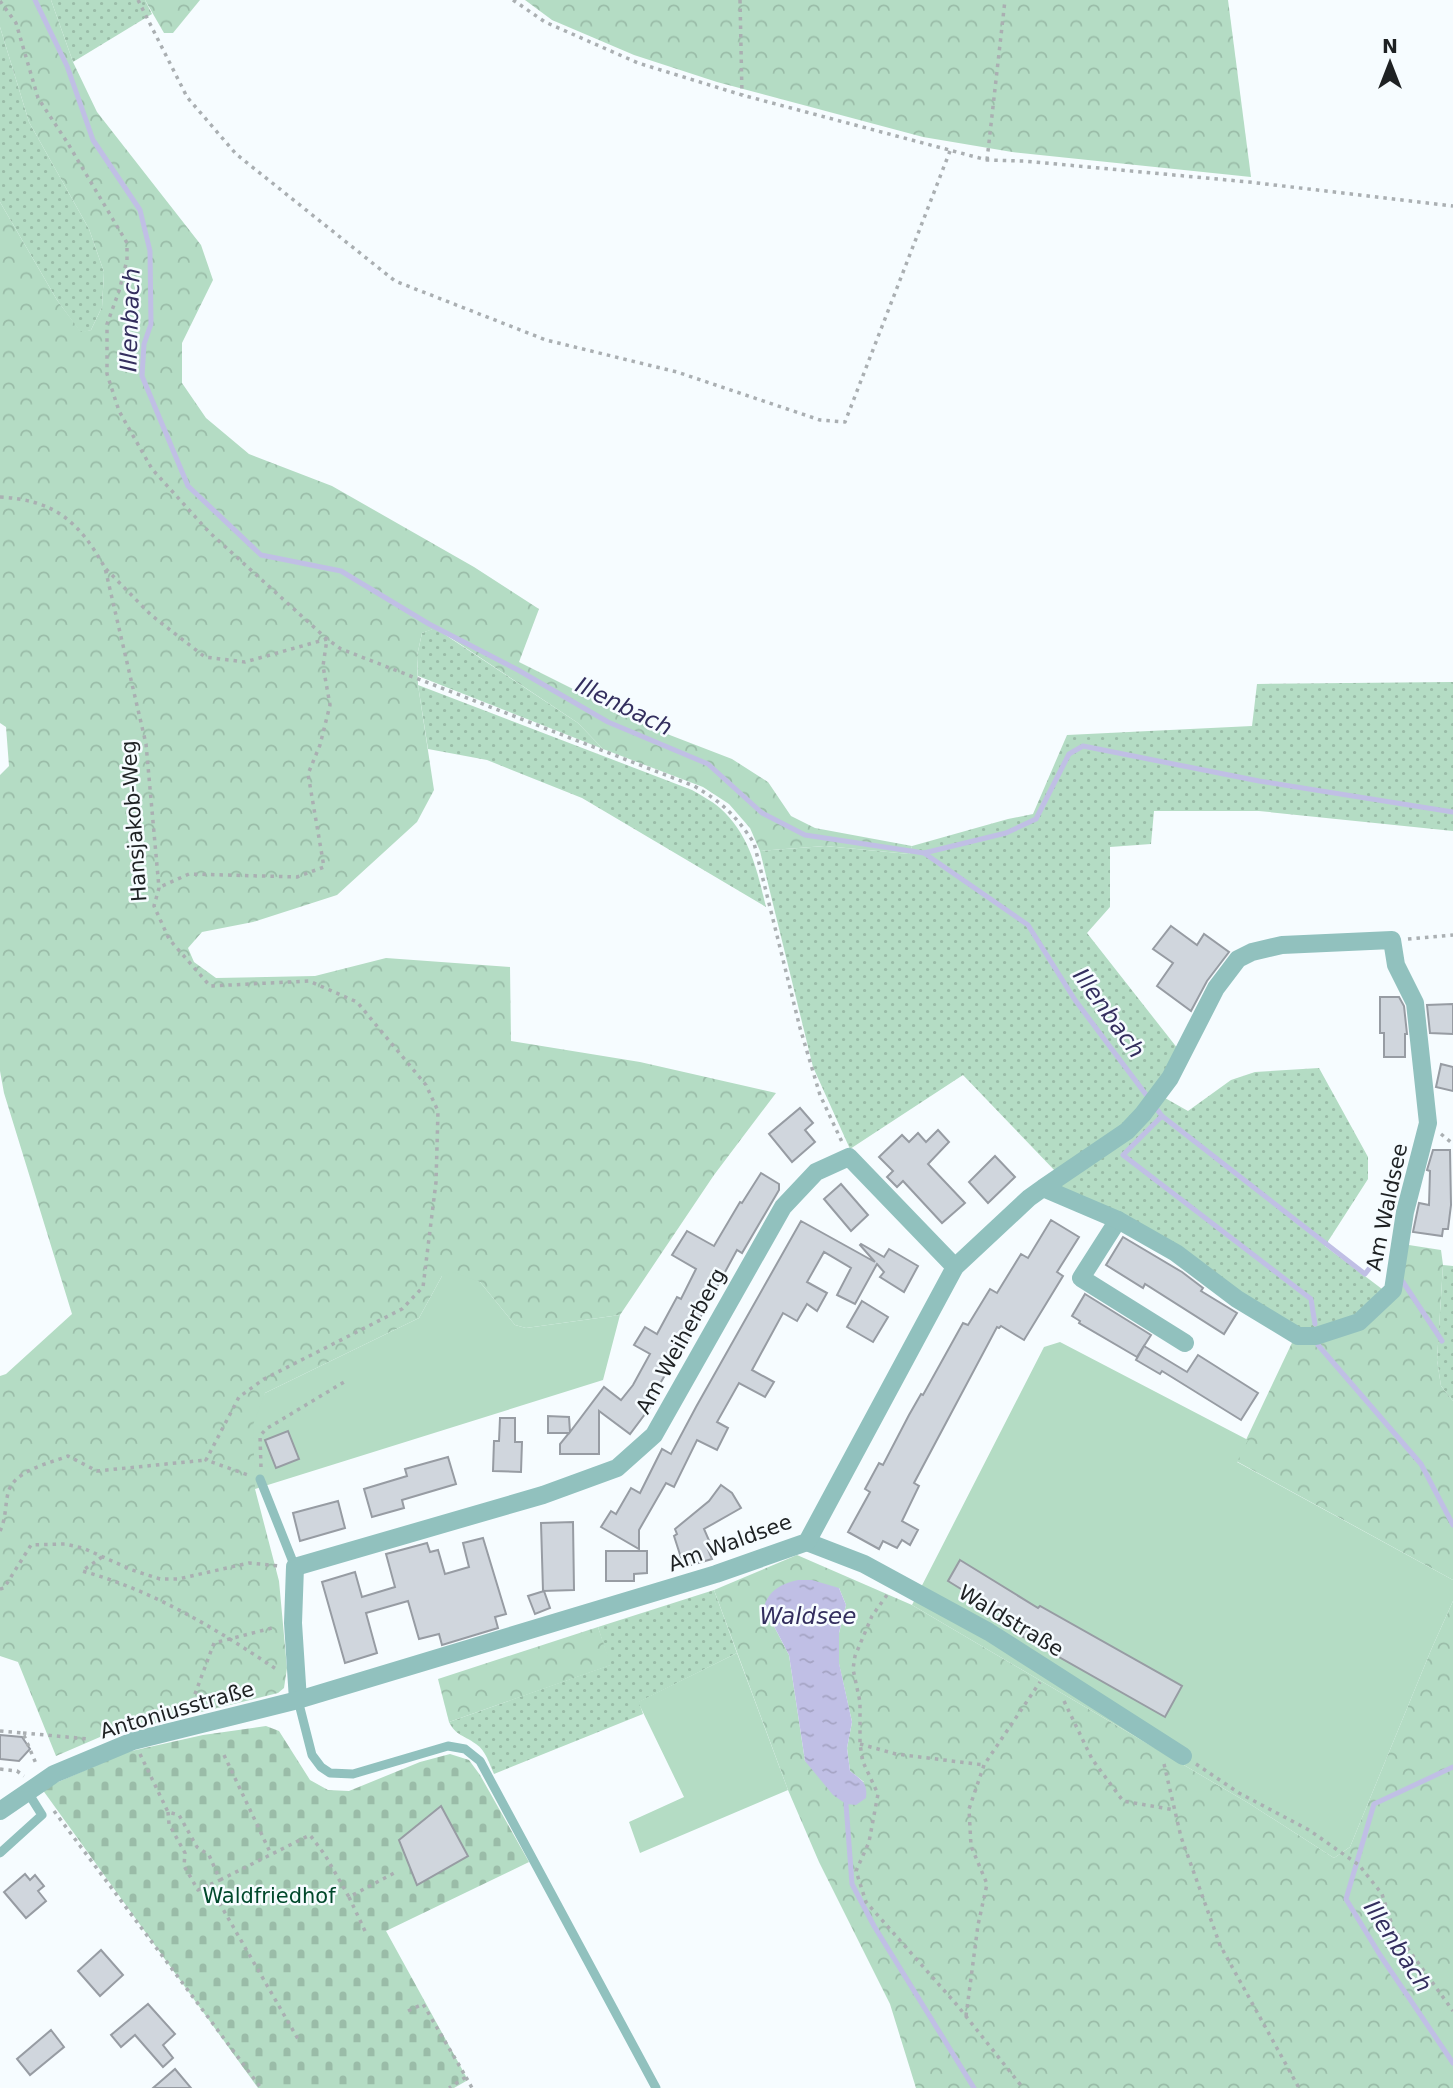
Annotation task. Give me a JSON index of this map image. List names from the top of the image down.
{
  "streets": {
    "street": [
      "Am Waldsee",
      "Am Weiherberg",
      "Waldstraße",
      "Antoniusstraße"
    ],
    "path": ["Hansjakob-Weg"]
  },
  "crossings": [
    ["Am Waldsee", "Waldstraße"],
    ["Am Waldsee", "Antoniusstraße"]
  ],
  "water": ["Illenbach", "Waldsee"],
  "parks": ["Waldfriedhof"],
  "north": "top"
}
